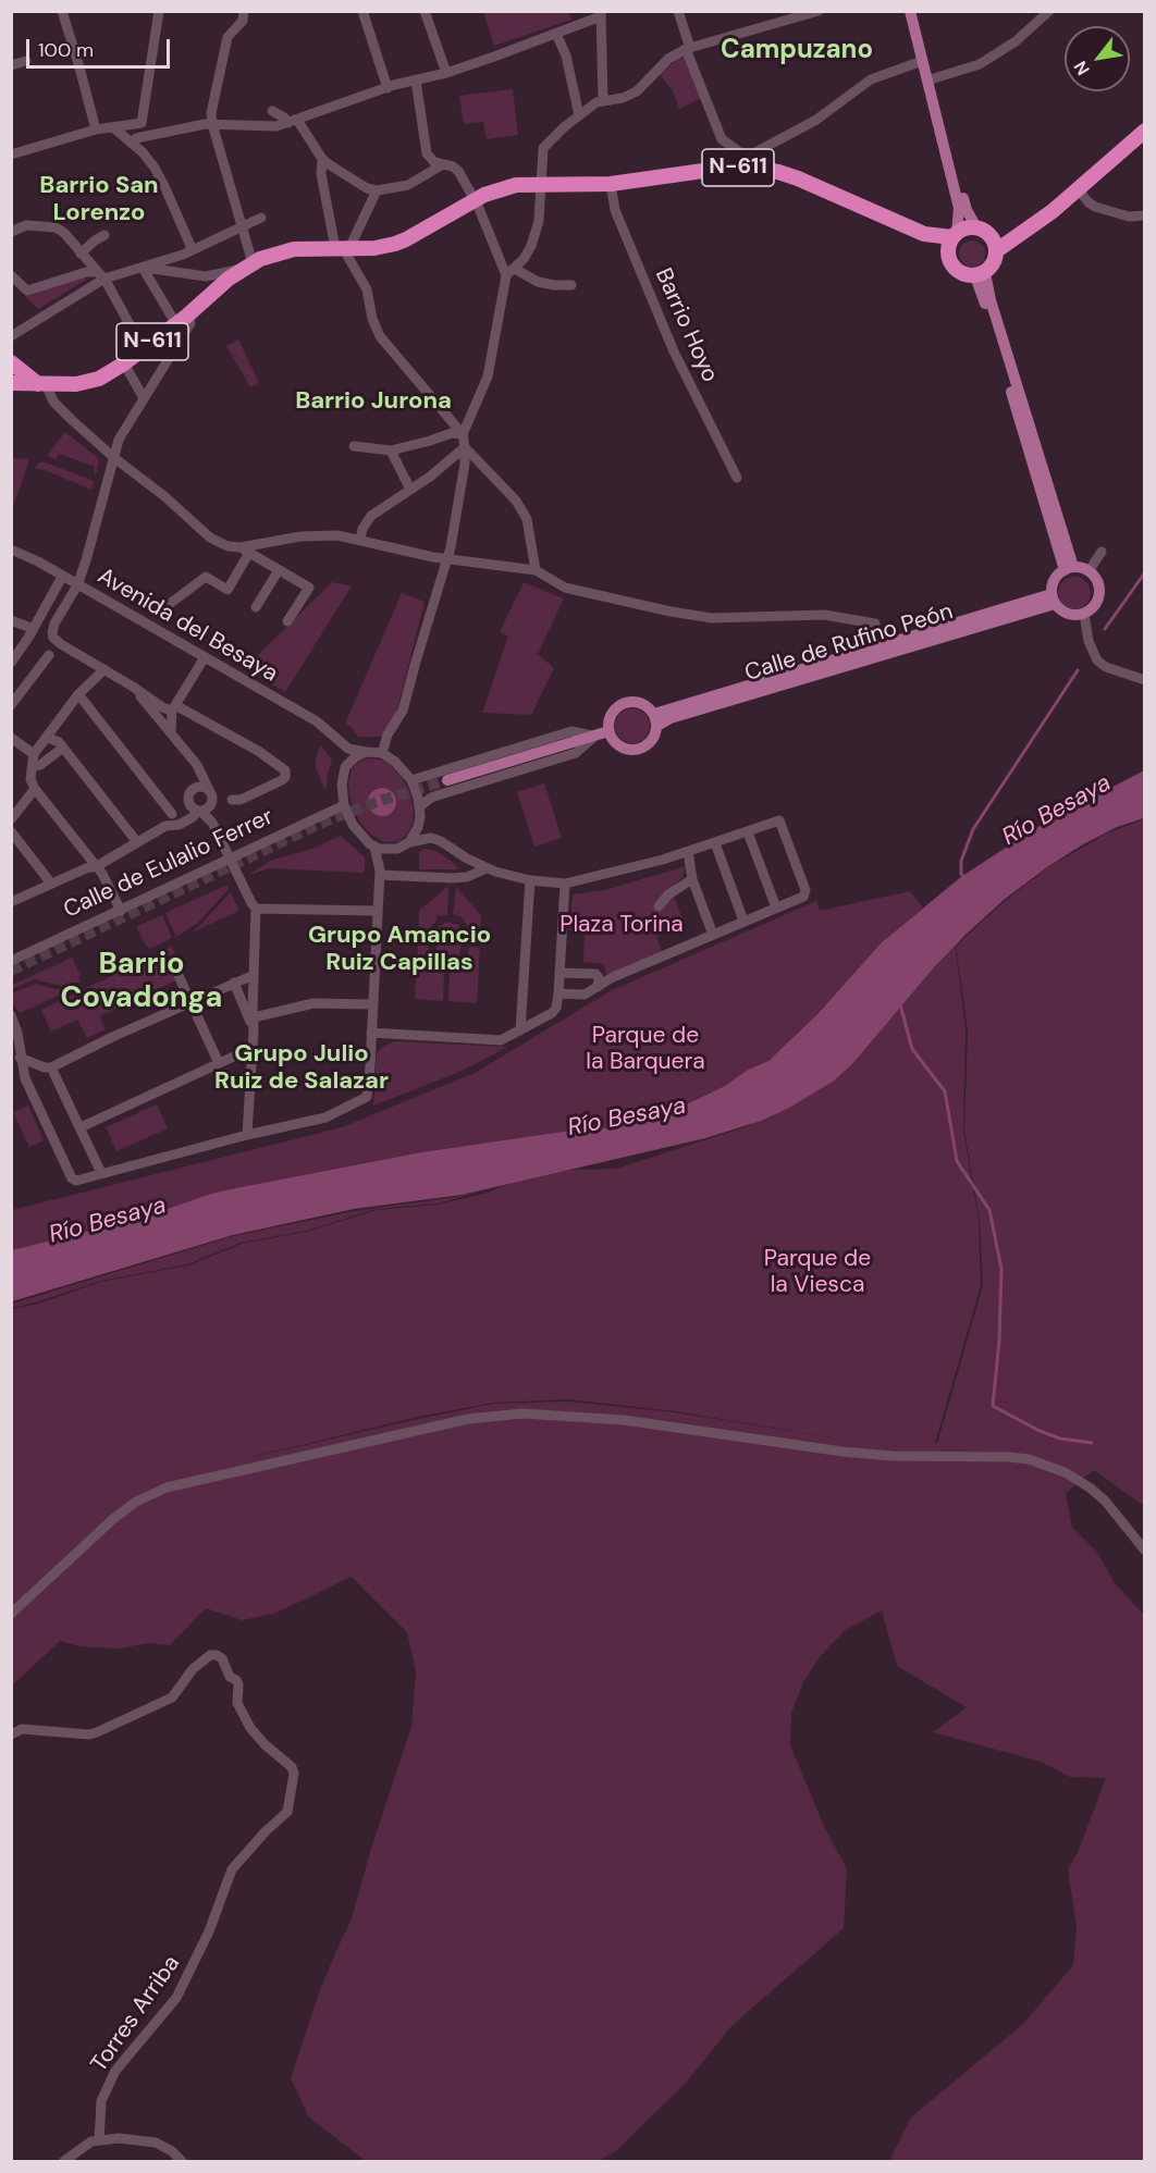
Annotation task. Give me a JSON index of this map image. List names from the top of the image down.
{
  "streets": {
    "highway": ["N-611"],
    "main road": ["Calle de Rufino Peón"],
    "street": [
      "Barrio Hoyo",
      "Avenida del Besaya",
      "Calle de Eulalio Ferrer",
      "Torres Arriba"
    ]
  },
  "crossings": [
    ["N-611", "Barrio Hoyo"],
    ["Avenida del Besaya", "Calle de Eulalio Ferrer"]
  ],
  "districts": [
    "Campuzano",
    "Barrio San Lorenzo",
    "Barrio Jurona",
    "Grupo Amancio Ruiz Capillas",
    "Barrio Covadonga",
    "Grupo Julio Ruiz de Salazar"
  ],
  "water": ["Río Besaya"],
  "parks": ["Plaza Torina", "Parque de la Barquera", "Parque de la Viesca"],
  "scale_bar": "100 m",
  "north": "bottom left"
}
